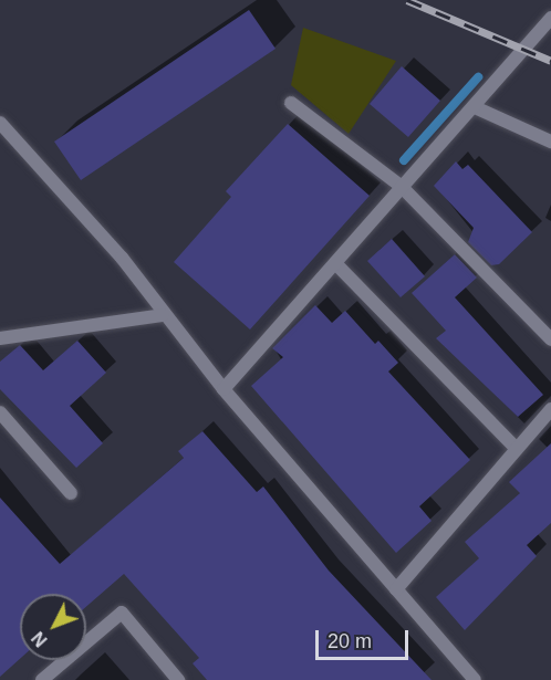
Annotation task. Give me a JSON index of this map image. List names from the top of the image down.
{
  "scale_bar": "20 m",
  "north": "bottom left"
}
